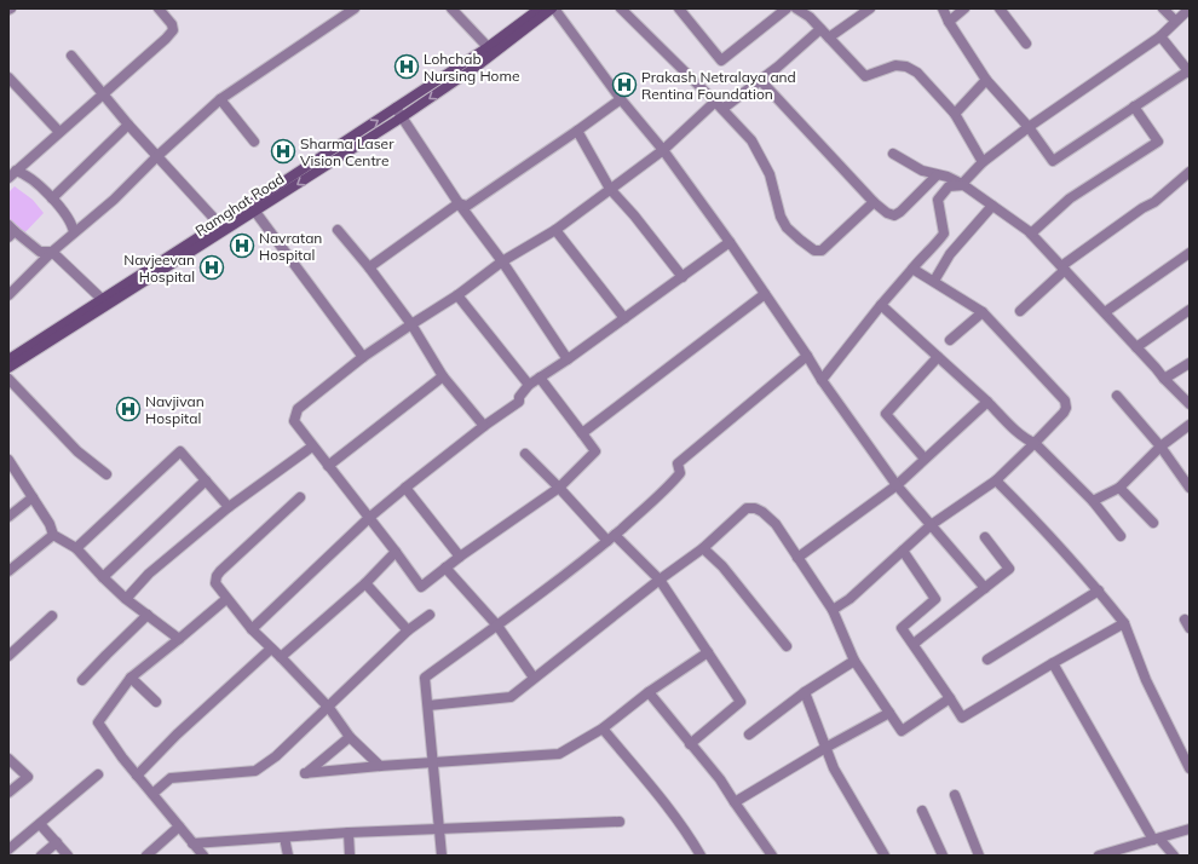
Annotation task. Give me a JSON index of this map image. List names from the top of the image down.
{
  "streets": {
    "main road": ["Ramghat Road"]
  },
  "places": {
    "hospital": [
      "Lohchab Nursing Home",
      "Prakash Netralaya and Rentina Foundation",
      "Sharma Laser Vision Centre",
      "Navratan Hospital",
      "Navjeevan Hospital",
      "Navjivan Hospital"
    ]
  }
}
